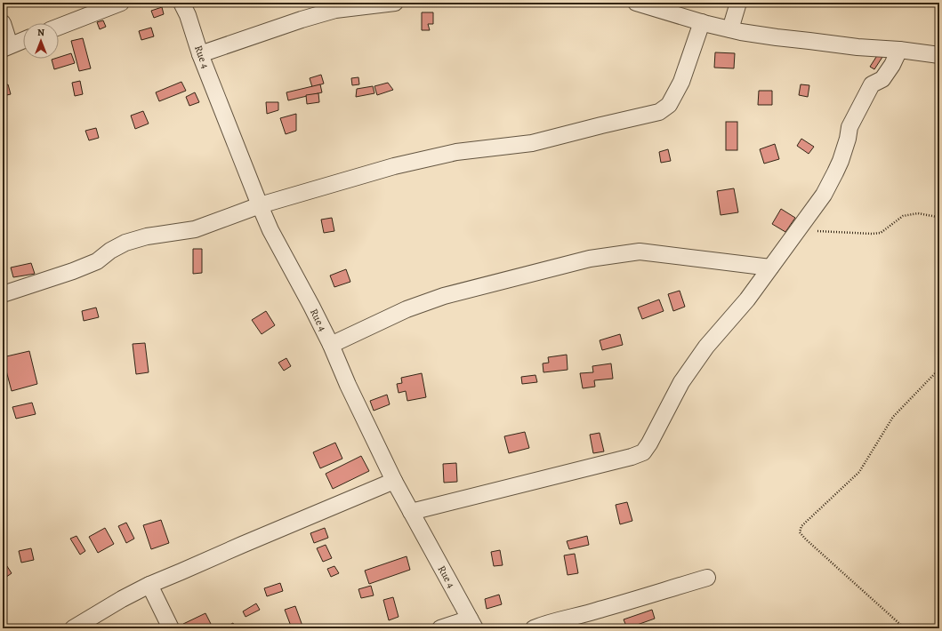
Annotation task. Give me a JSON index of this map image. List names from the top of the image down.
{
  "streets": {
    "street": ["Rue 4"]
  },
  "north": "top"
}
